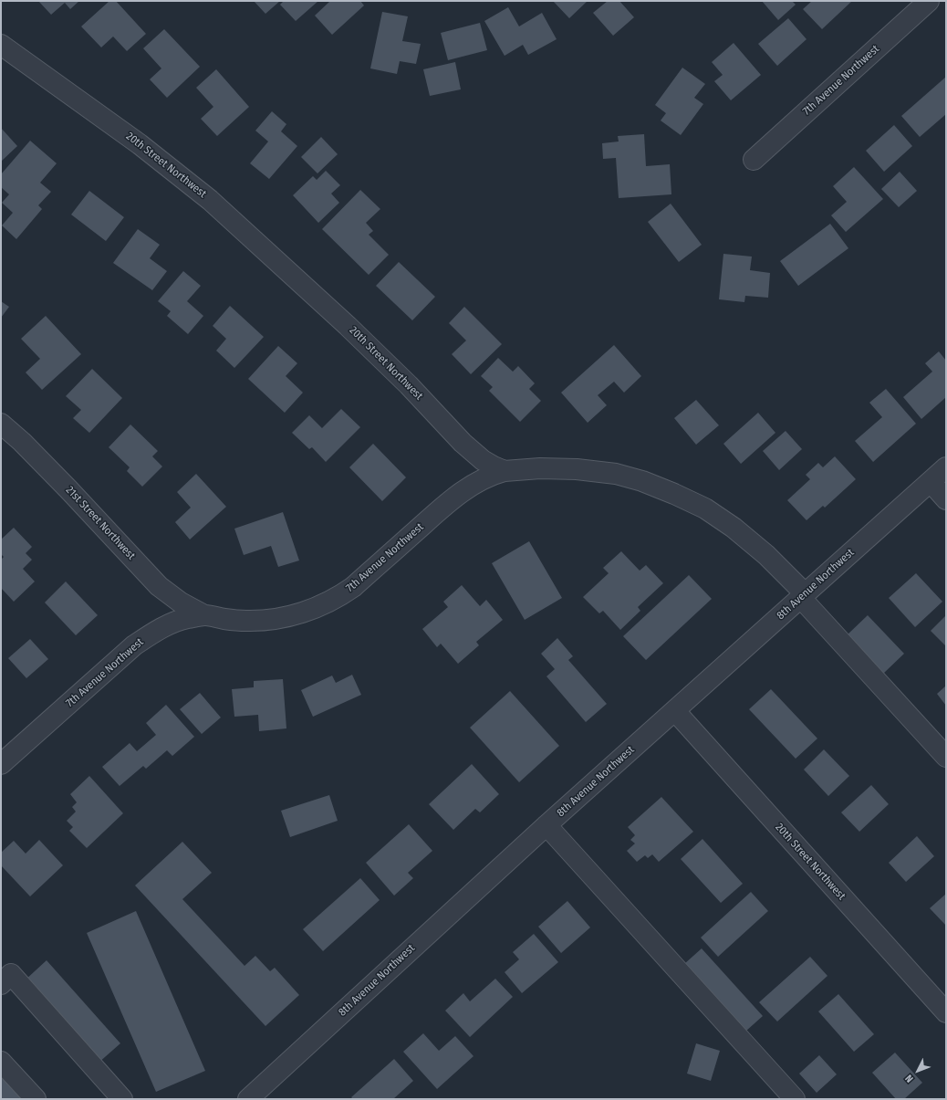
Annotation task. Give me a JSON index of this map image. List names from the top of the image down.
{
  "streets": {
    "street": [
      "7th Avenue Northwest",
      "20th Street Northwest",
      "21st Street Northwest",
      "8th Avenue Northwest"
    ]
  },
  "crossings": [
    ["7th Avenue Northwest", "20th Street Northwest"],
    ["7th Avenue Northwest", "21st Street Northwest"],
    ["20th Street Northwest", "8th Avenue Northwest"]
  ],
  "north": "bottom left"
}
